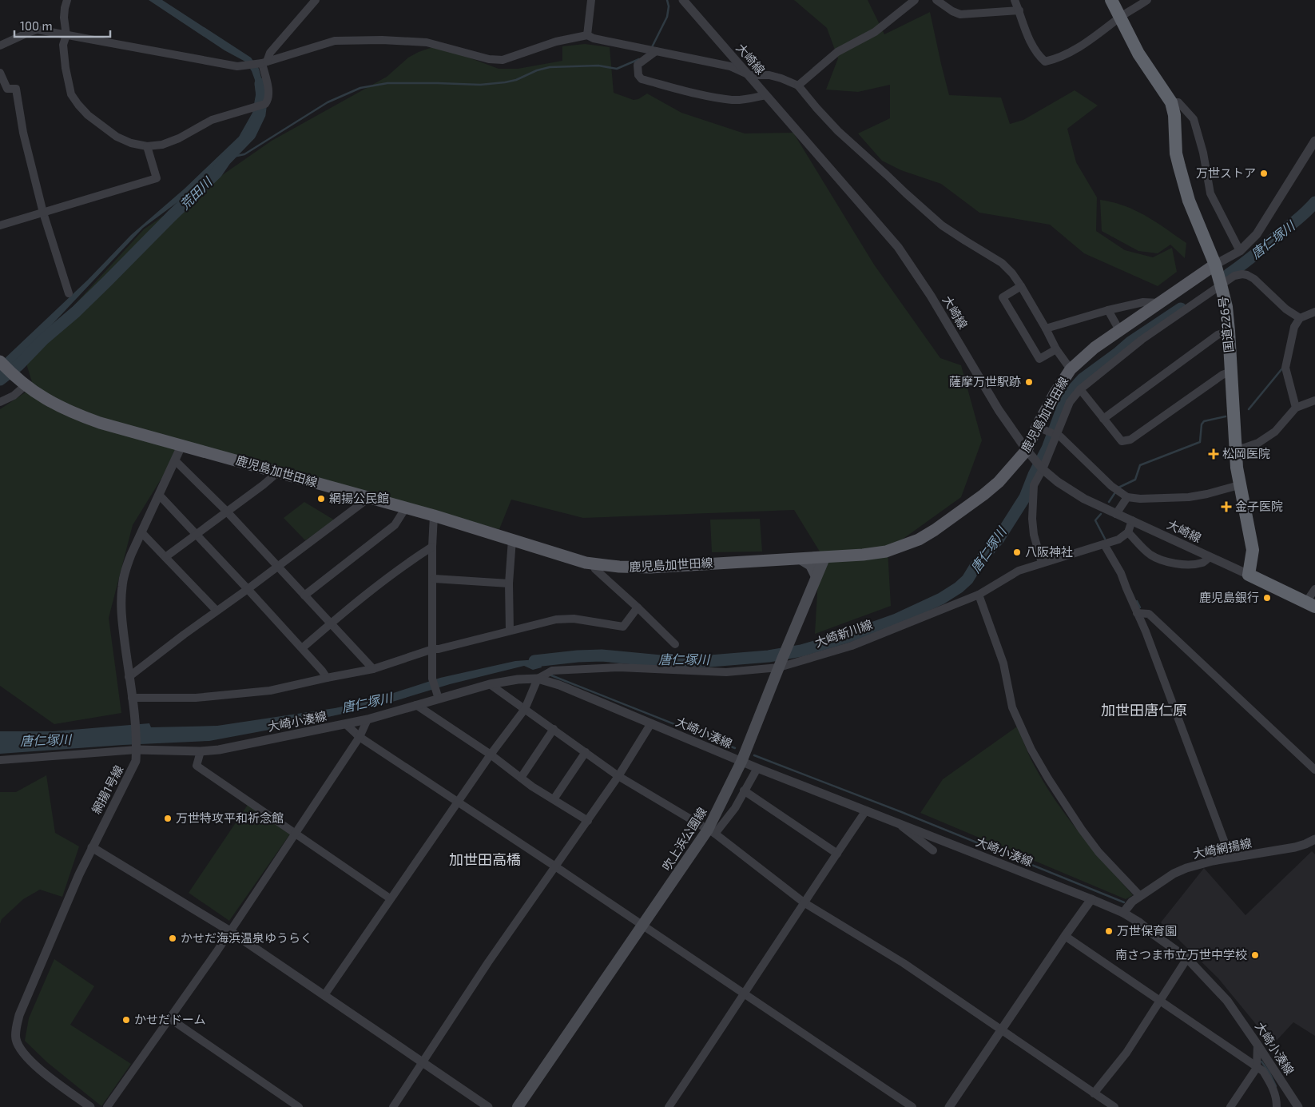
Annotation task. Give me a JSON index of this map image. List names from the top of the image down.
{
  "streets": {
    "highway": ["国道226号"],
    "main road": ["鹿児島加世田線", "吹上浜公園線"],
    "street": [
      "大崎線",
      "大崎新川線",
      "大崎小湊線",
      "網揚1号線",
      "大崎網揚線"
    ]
  },
  "crossings": [
    ["大崎線", "国道226号"],
    ["大崎線", "鹿児島加世田線"],
    ["国道226号", "鹿児島加世田線"],
    ["鹿児島加世田線", "網揚1号線"],
    ["鹿児島加世田線", "吹上浜公園線"],
    ["大崎新川線", "大崎小湊線"],
    ["大崎新川線", "吹上浜公園線"],
    ["大崎小湊線", "網揚1号線"],
    ["大崎小湊線", "吹上浜公園線"],
    ["大崎小湊線", "大崎網揚線"]
  ],
  "districts": ["加世田唐仁原", "加世田高橋"],
  "water": ["荒田川", "唐仁塚川"],
  "places": {
    "other": [
      "万世ストア",
      "薩摩万世駅跡",
      "網揚公民館",
      "八阪神社",
      "鹿児島銀行",
      "万世特攻平和祈念館",
      "万世保育園",
      "かせだ海浜温泉ゆうらく",
      "南さつま市立万世中学校",
      "かせだドーム"
    ],
    "health": ["松岡医院", "金子医院"]
  },
  "scale_bar": "100 m"
}
